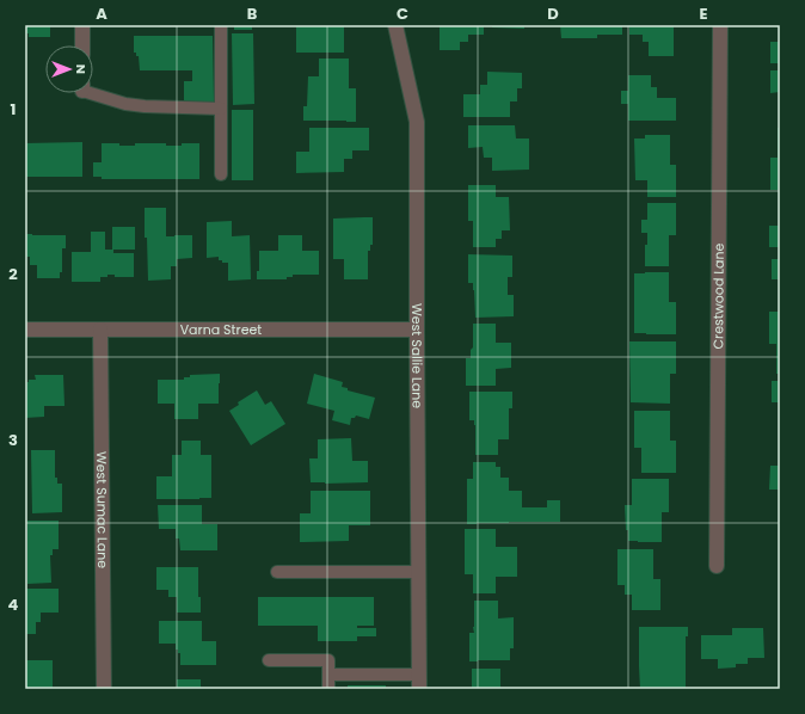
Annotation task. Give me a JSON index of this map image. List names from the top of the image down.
{
  "streets": {
    "street": [
      "Crestwood Lane",
      "Varna Street",
      "West Sallie Lane",
      "West Sumac Lane"
    ]
  },
  "crossings": [
    ["Varna Street", "West Sallie Lane"],
    ["Varna Street", "West Sumac Lane"]
  ],
  "north": "right",
  "grid": {
    "columns": [
      "A",
      "B",
      "C",
      "D",
      "E"
    ],
    "rows": [
      "1",
      "2",
      "3",
      "4"
    ]
  }
}
